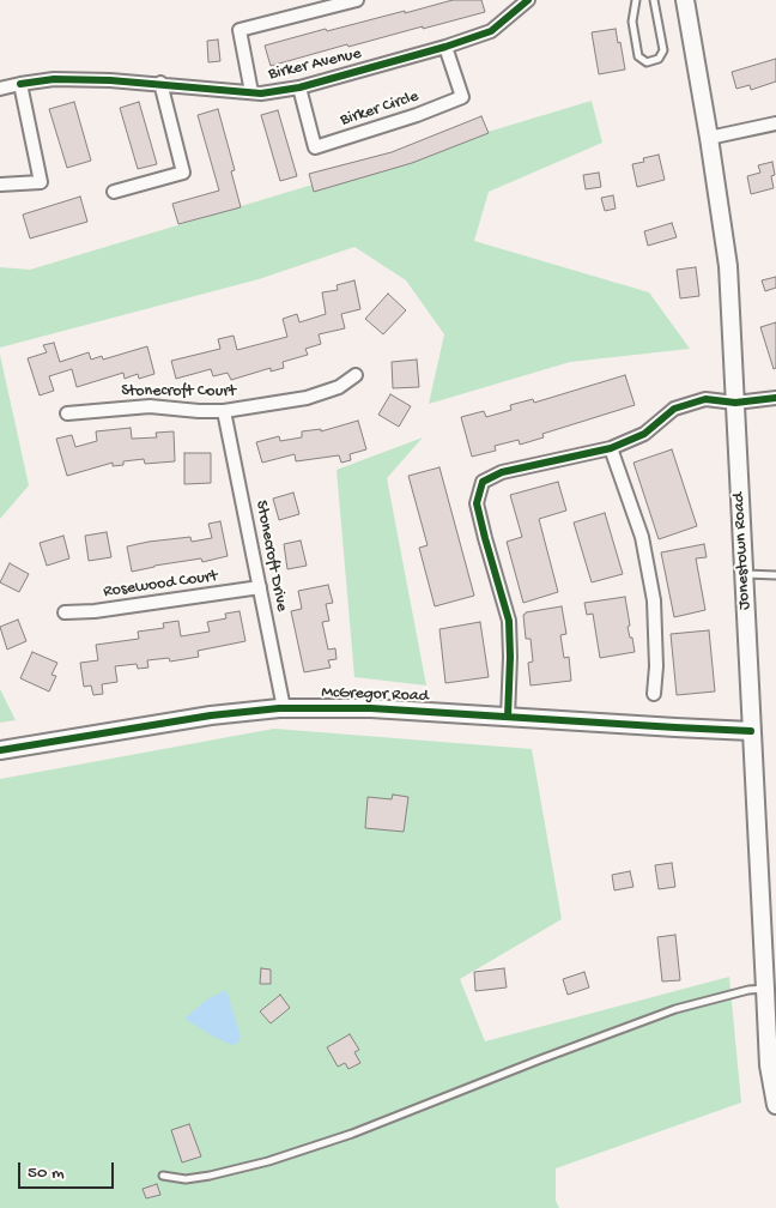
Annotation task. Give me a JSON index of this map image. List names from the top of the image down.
{
  "streets": {
    "main road": ["Jonestown Road", "McGregor Road"],
    "street": [
      "Birker Avenue",
      "Birker Circle",
      "Stonecroft Court",
      "Stonecroft Drive",
      "Rosewood Court"
    ]
  },
  "crossings": [
    ["Birker Avenue", "Birker Circle"],
    ["Stonecroft Court", "Stonecroft Drive"],
    ["Jonestown Road", "McGregor Road"],
    ["Stonecroft Drive", "Rosewood Court"],
    ["Stonecroft Drive", "McGregor Road"]
  ],
  "scale_bar": "50 m"
}
